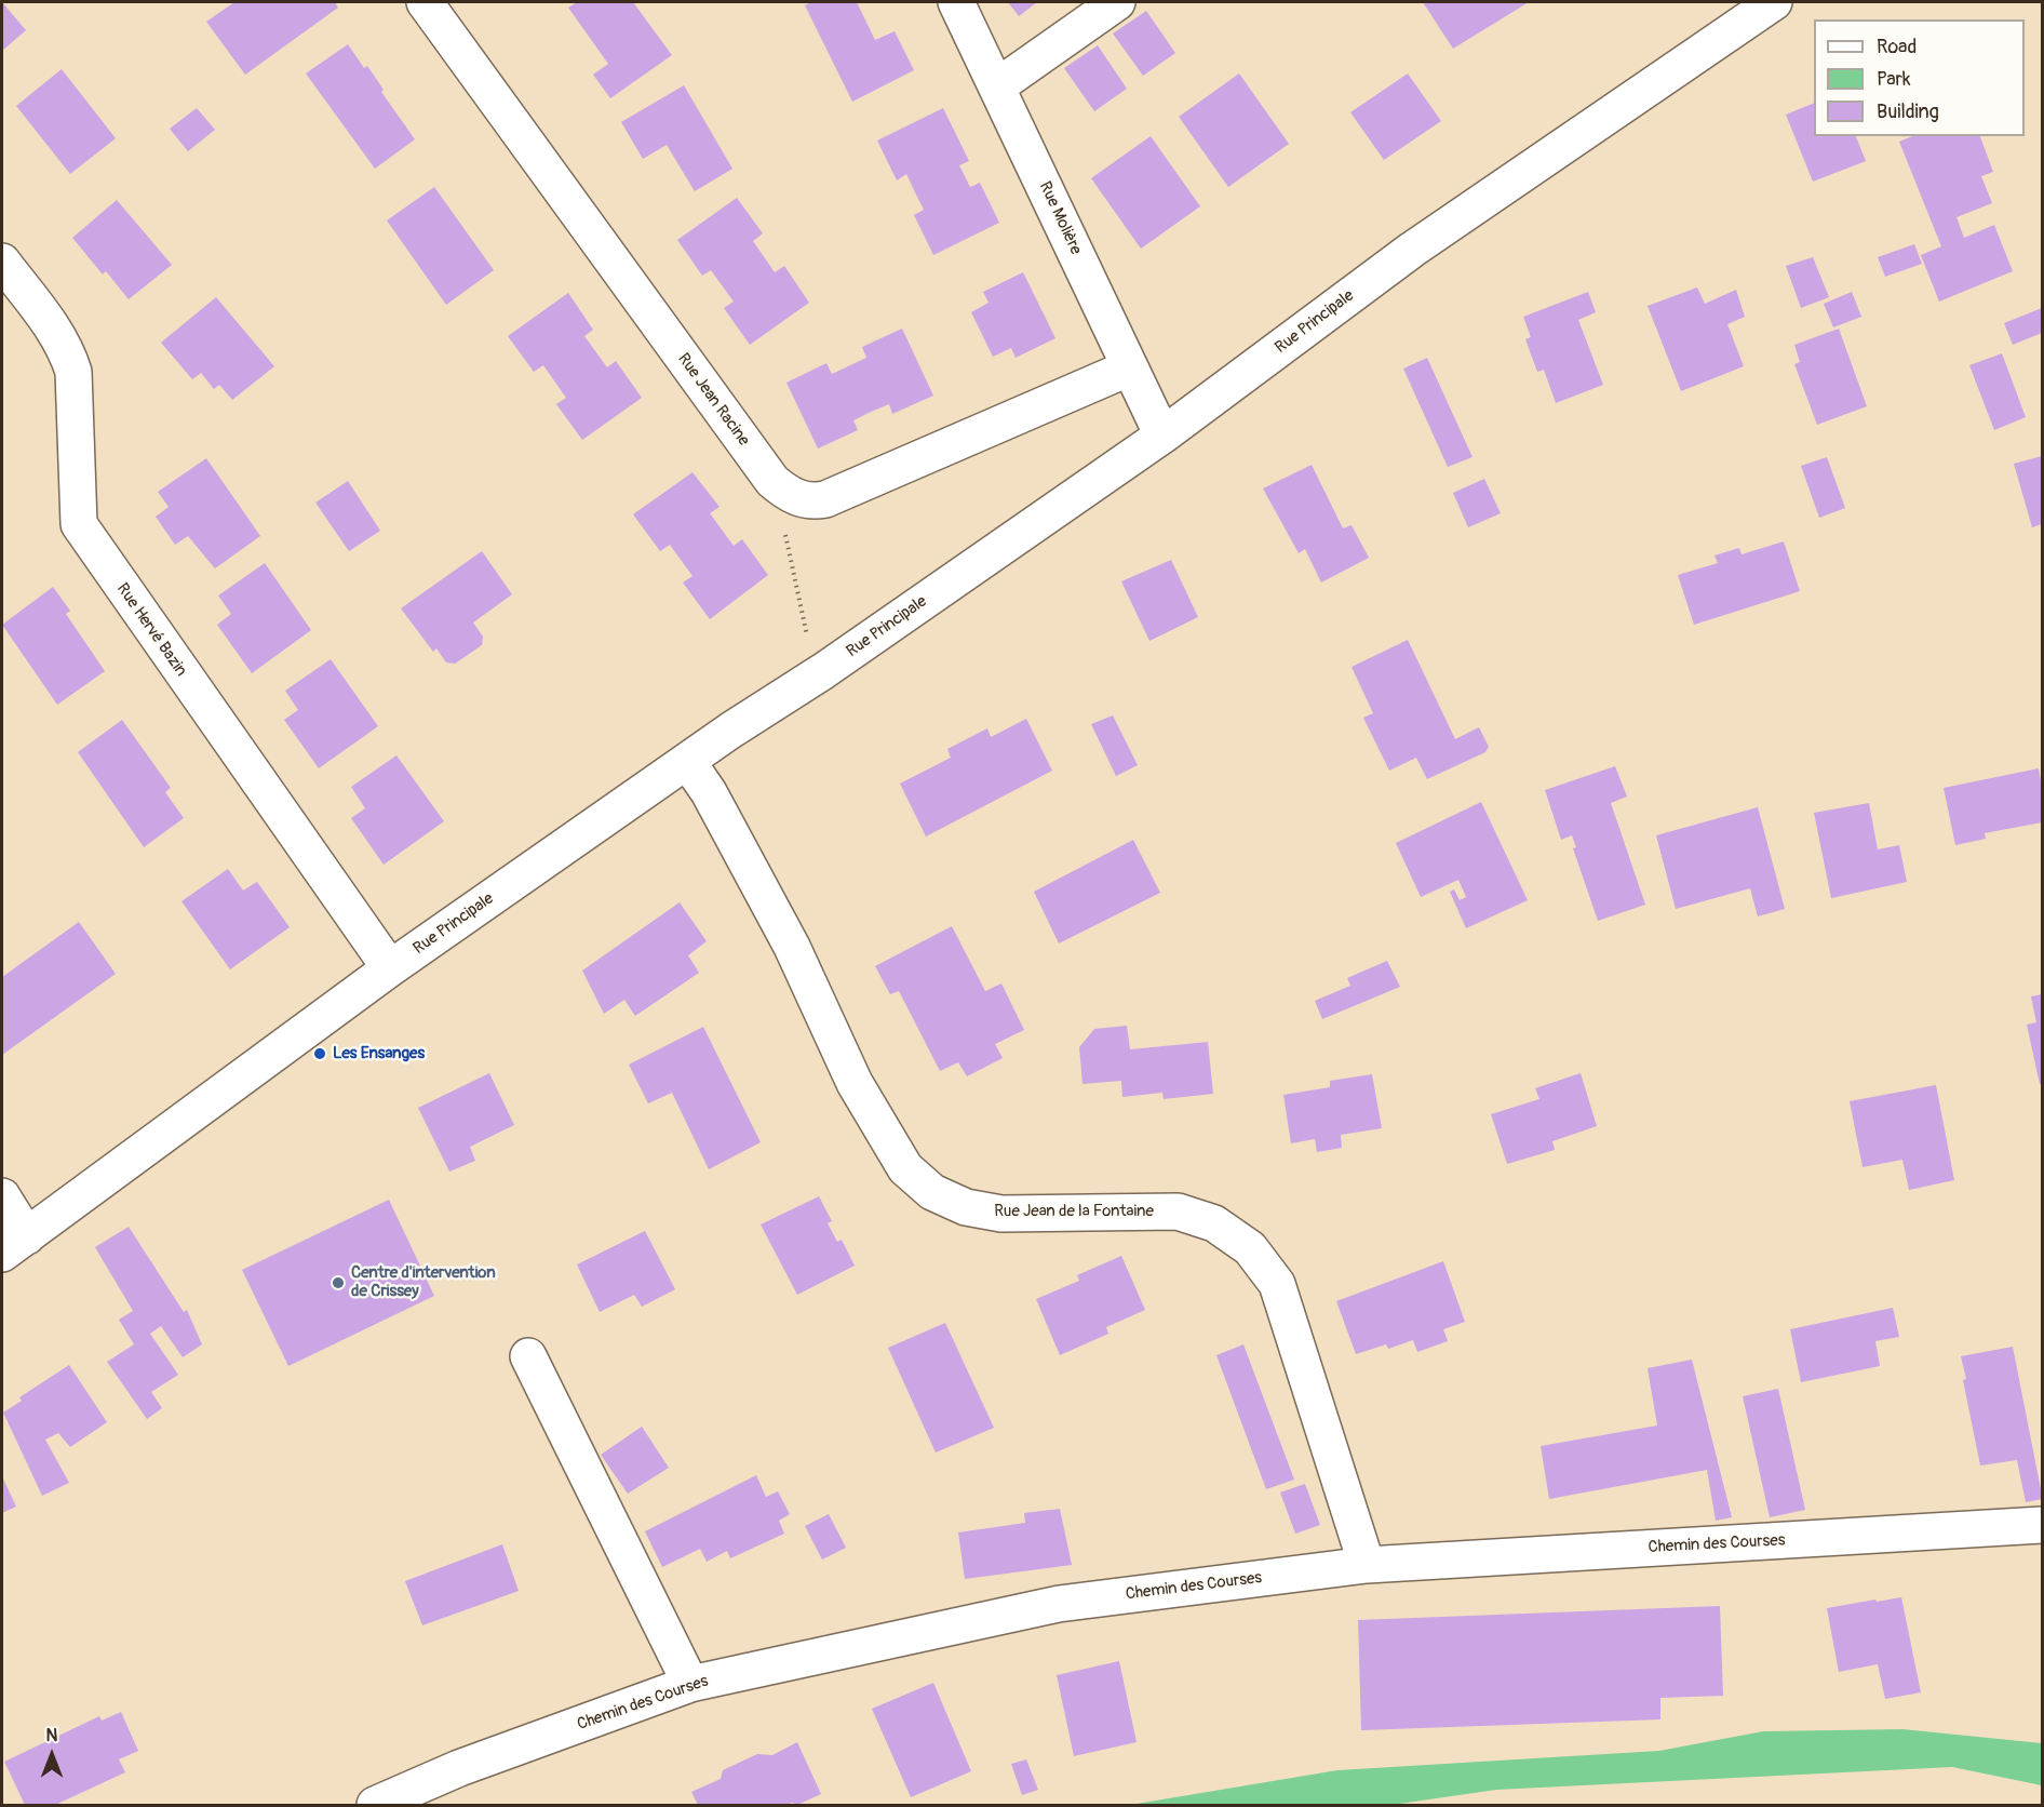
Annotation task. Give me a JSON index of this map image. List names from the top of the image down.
{
  "streets": {
    "street": [
      "Rue Molière",
      "Rue Principale",
      "Rue Jean Racine",
      "Rue Hervé Bazin",
      "Rue Jean de la Fontaine",
      "Chemin des Courses"
    ]
  },
  "crossings": [
    ["Rue Molière", "Rue Principale"],
    ["Rue Principale", "Rue Hervé Bazin"],
    ["Rue Principale", "Rue Jean de la Fontaine"],
    ["Rue Jean de la Fontaine", "Chemin des Courses"]
  ],
  "places": ["Les Ensanges", "Centre d'intervention de Crissey"],
  "legend": ["Road", "Park", "Building"],
  "north": "top"
}
